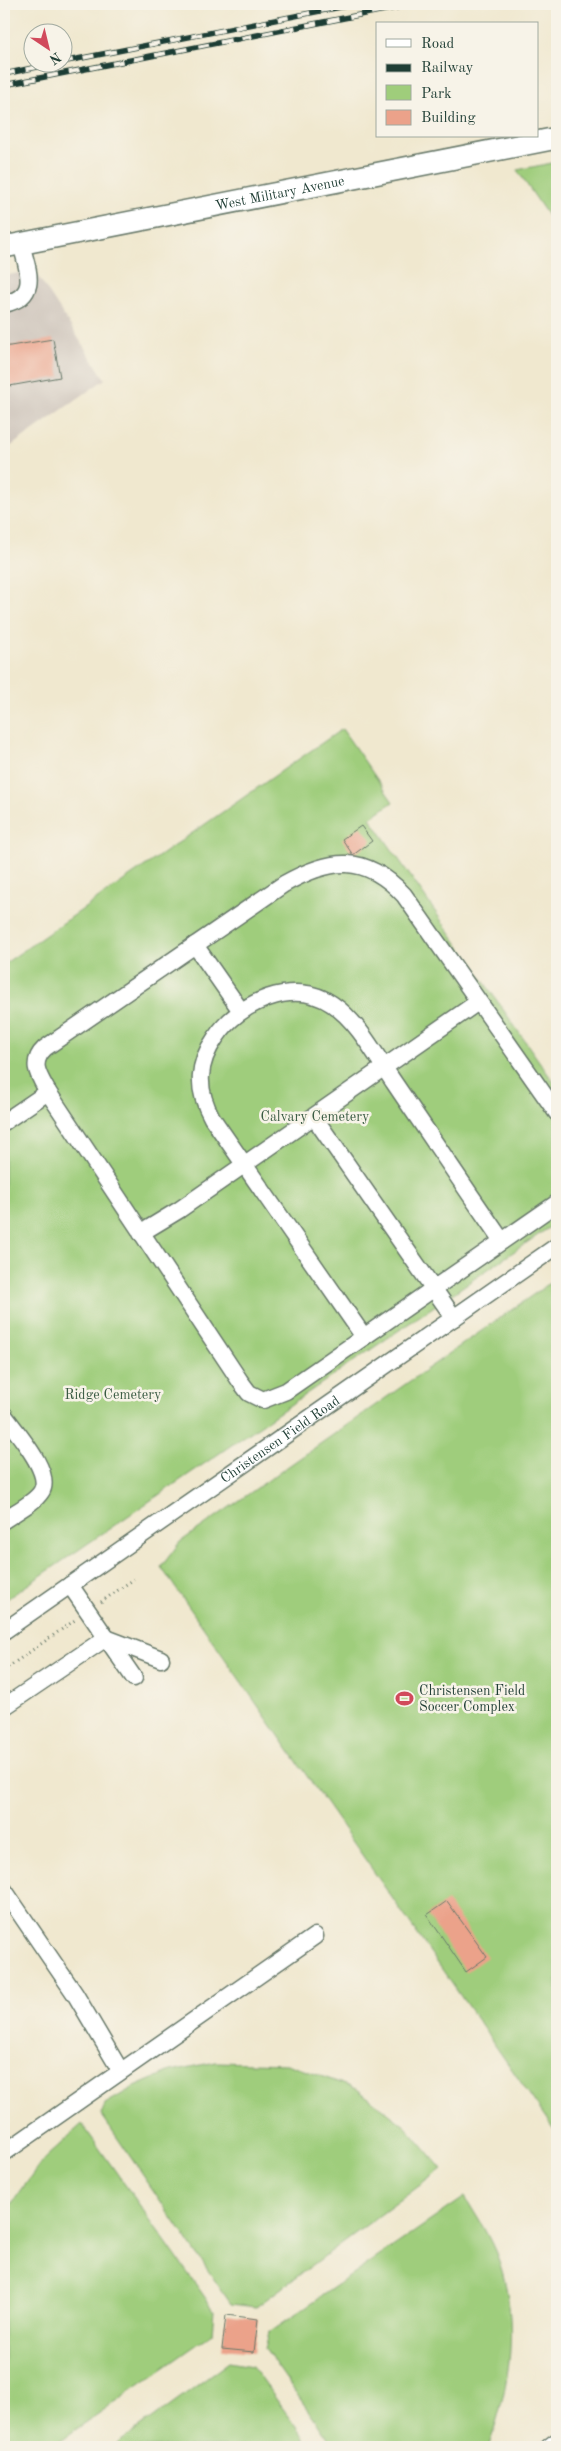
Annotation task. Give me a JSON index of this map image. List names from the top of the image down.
{
  "streets": {
    "main road": ["West Military Avenue"],
    "street": ["Christensen Field Road"]
  },
  "parks": ["Calvary Cemetery", "Ridge Cemetery"],
  "places": {
    "sports": ["Christensen Field Soccer Complex"]
  },
  "legend": [
    "Road",
    "Railway",
    "Park",
    "Building"
  ],
  "north": "bottom right"
}
